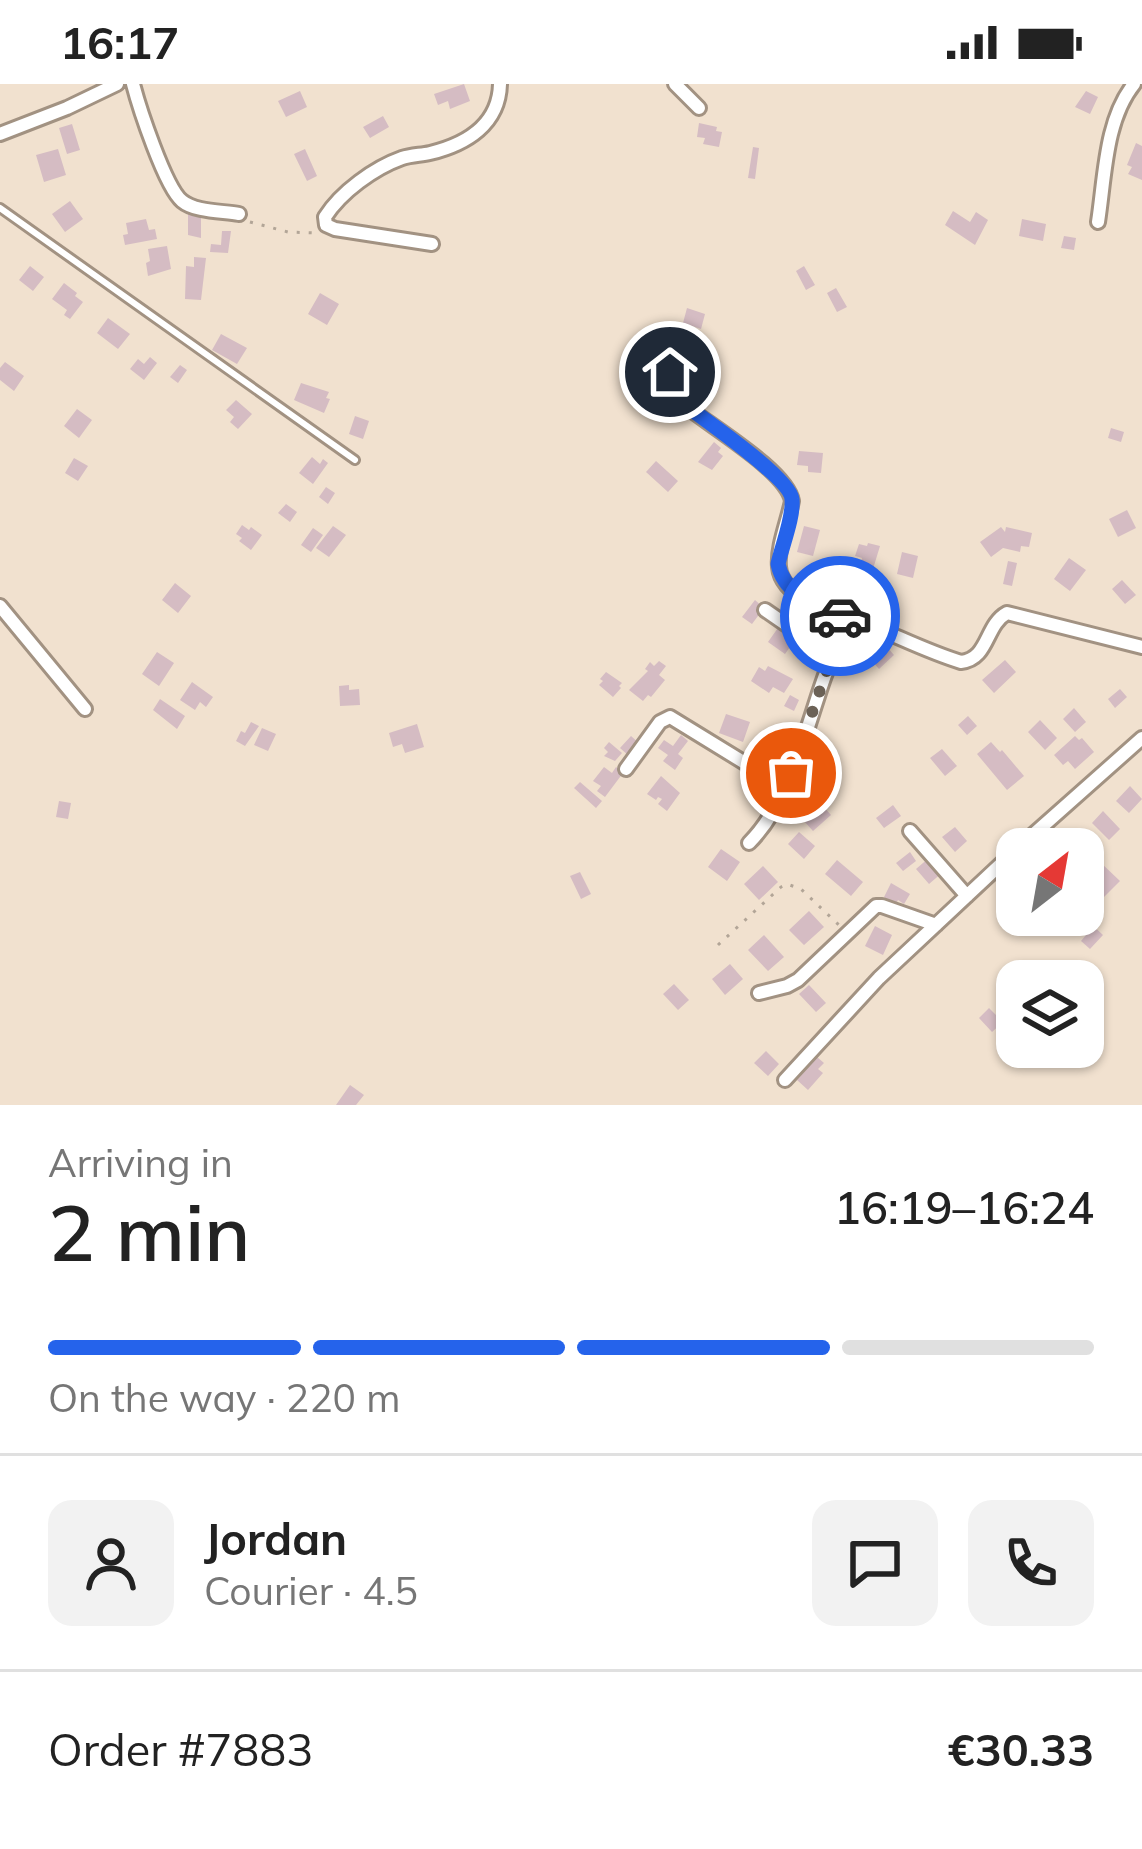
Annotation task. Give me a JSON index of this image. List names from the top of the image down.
{
  "north": "top right",
  "page": {
    "status": "16:17",
    "heading": ["2 min", "Arriving in", "16:19–16:24"],
    "panel": [
      "Jordan",
      "Courier · 4.5",
      "Order #7883",
      "€30.33"
    ],
    "bar": "On the way · 220 m"
  }
}
